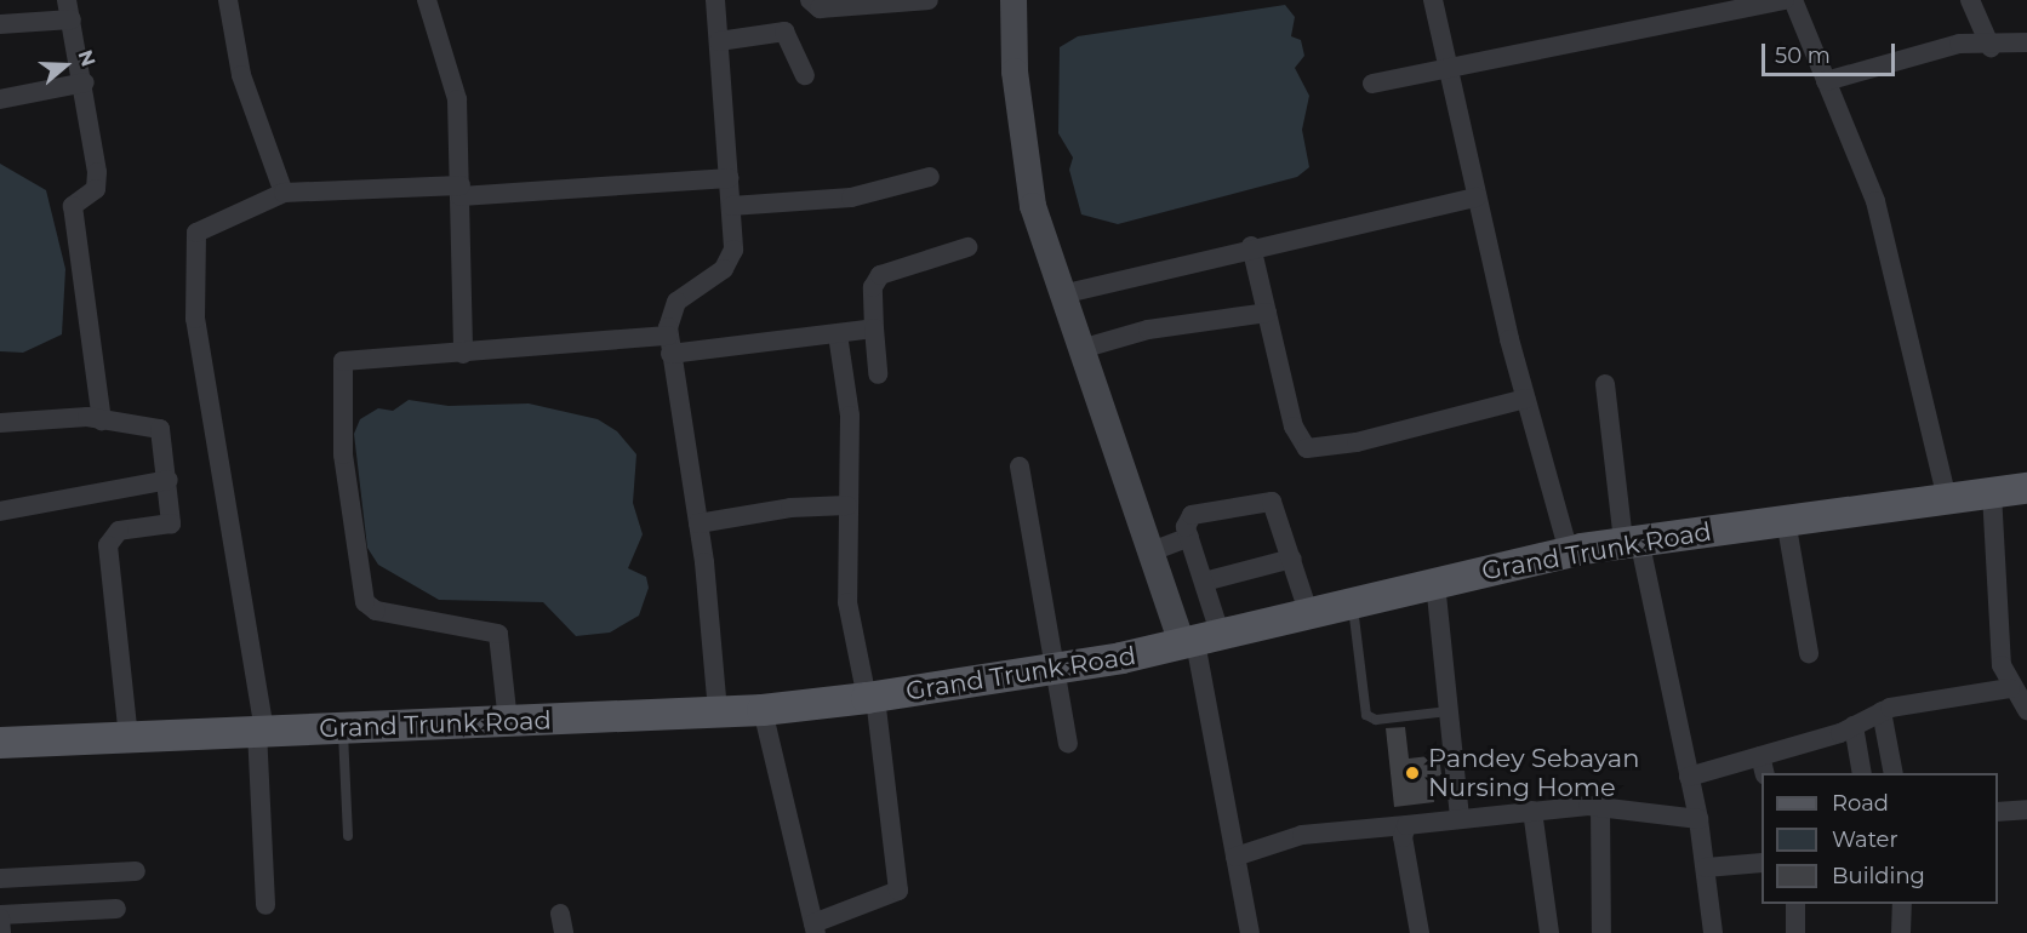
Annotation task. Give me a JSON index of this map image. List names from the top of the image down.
{
  "streets": {
    "main road": ["Grand Trunk Road"]
  },
  "places": ["Pandey Sebayan Nursing Home"],
  "legend": ["Road", "Water", "Building"],
  "scale_bar": "50 m",
  "north": "right"
}
